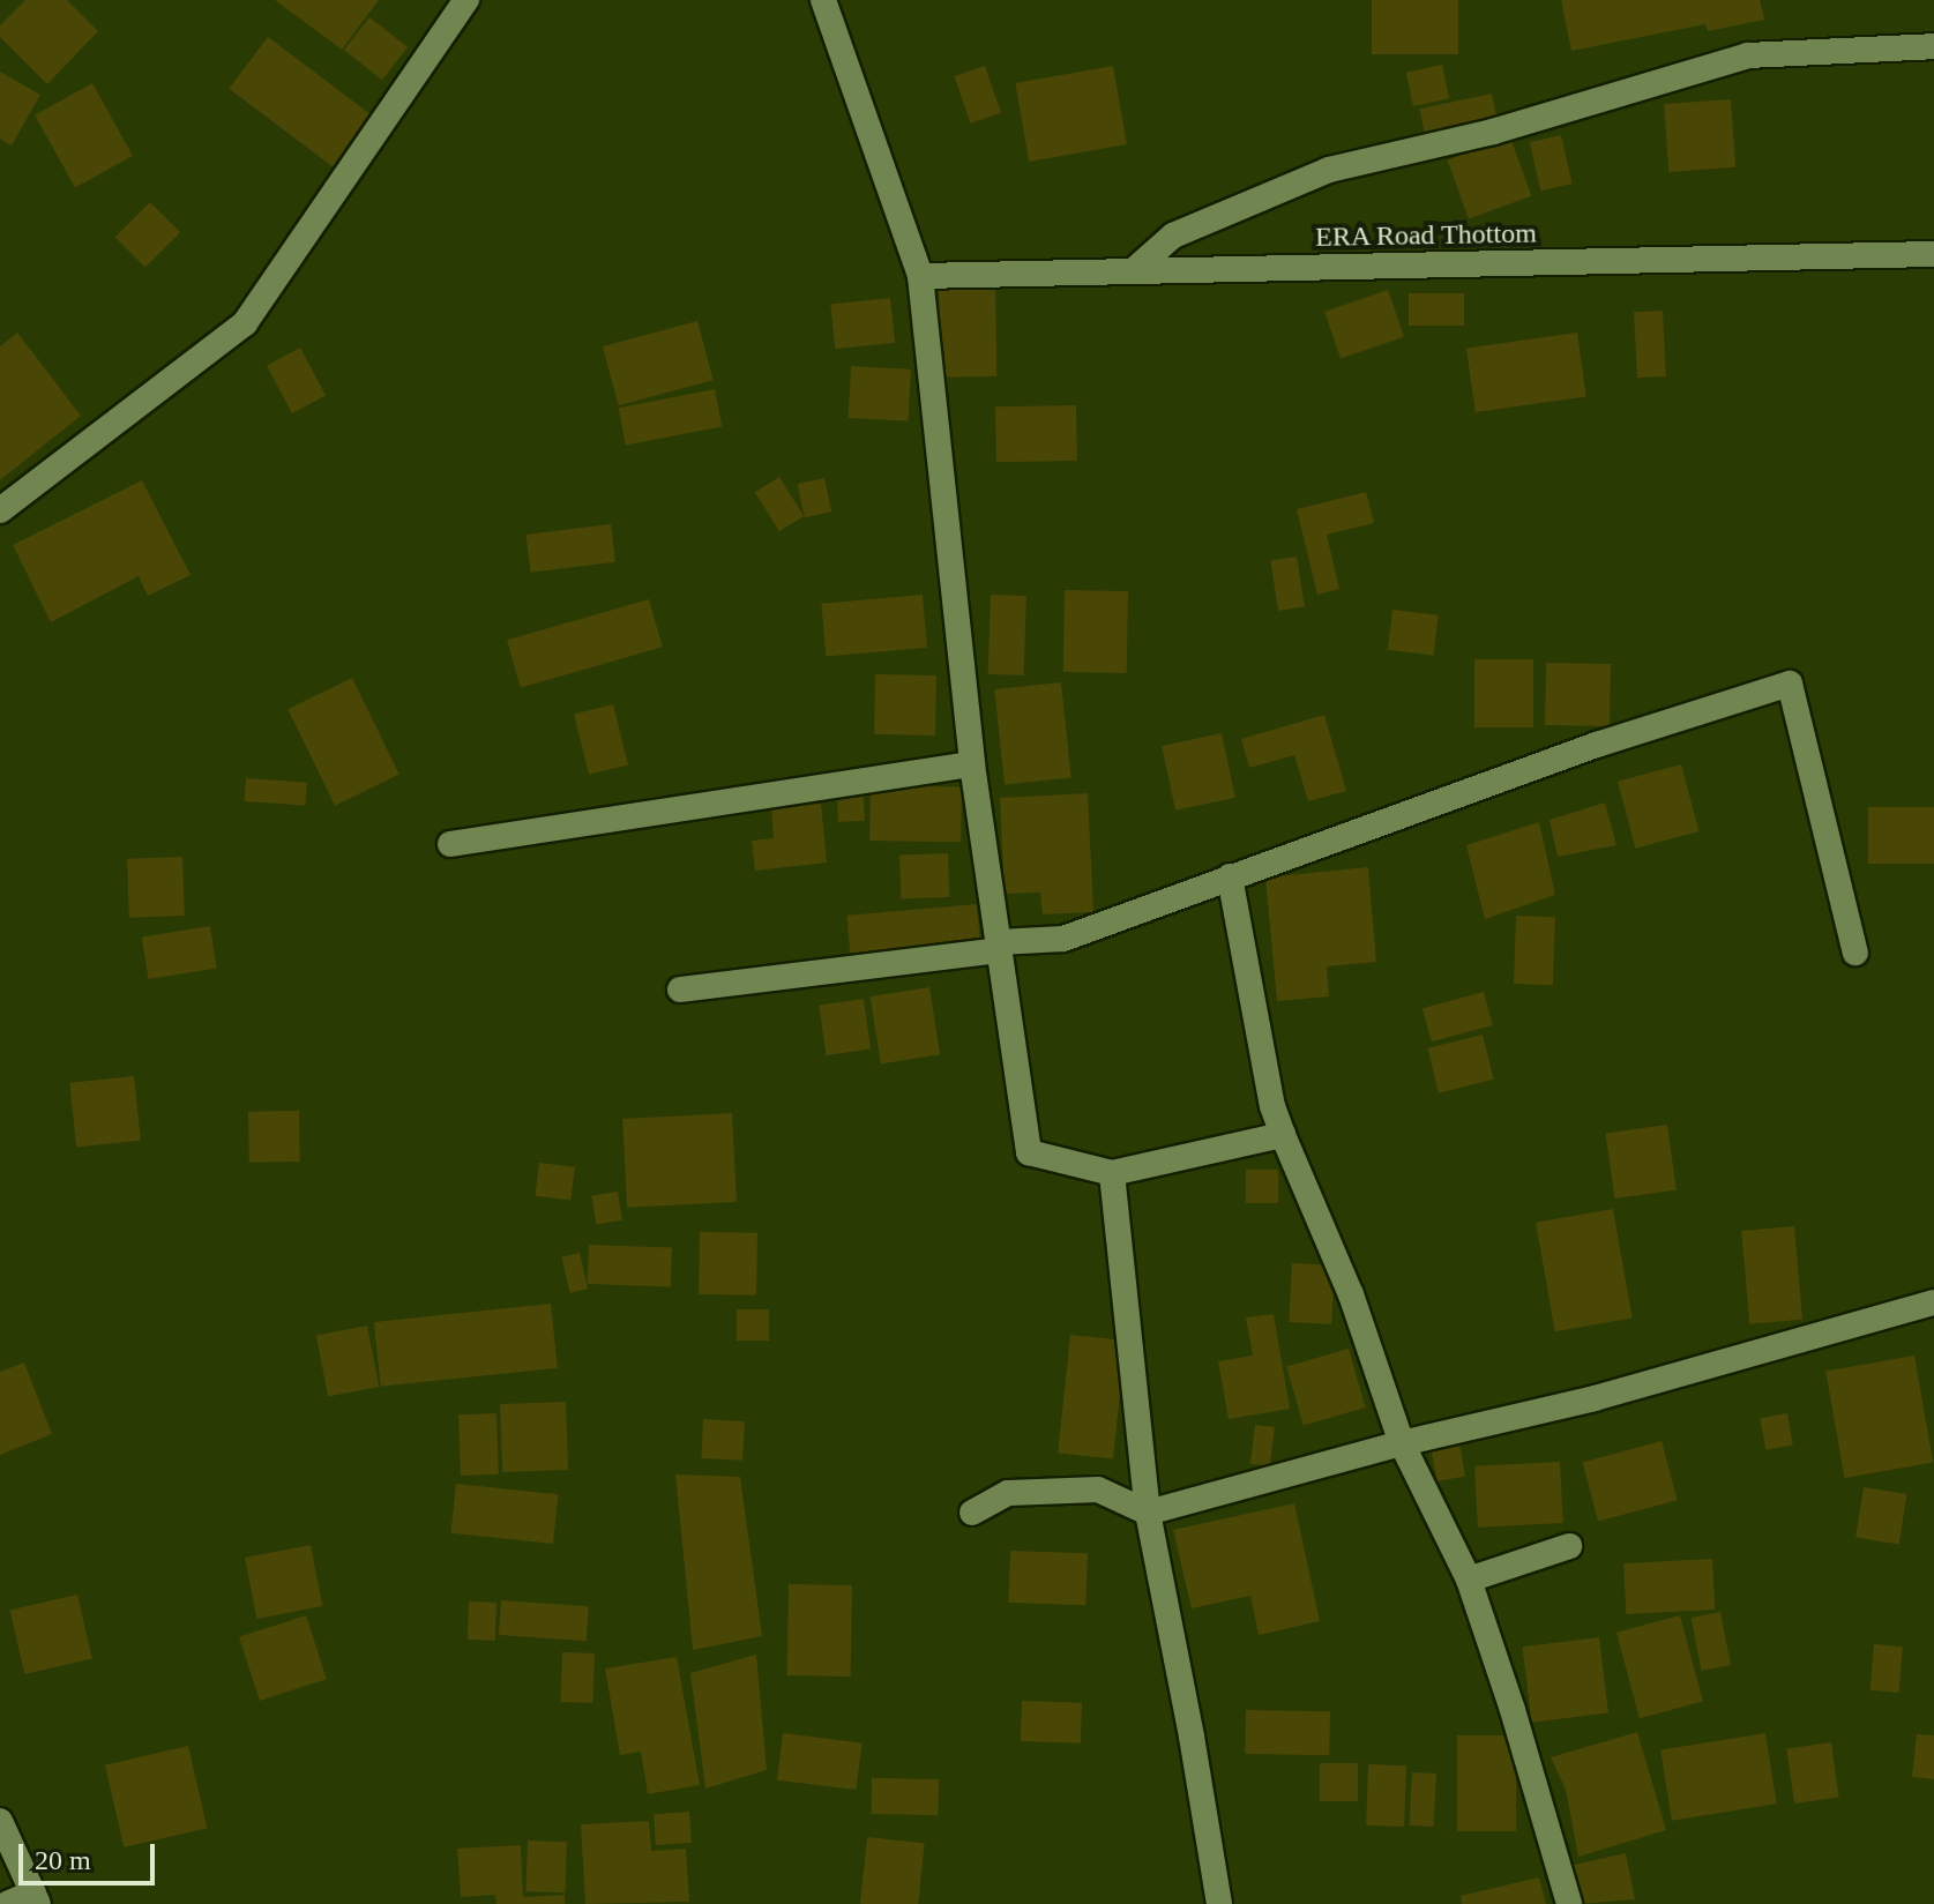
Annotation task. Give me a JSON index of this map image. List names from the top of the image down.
{
  "streets": {
    "street": ["ERA Road Thottom"]
  },
  "scale_bar": "20 m"
}
